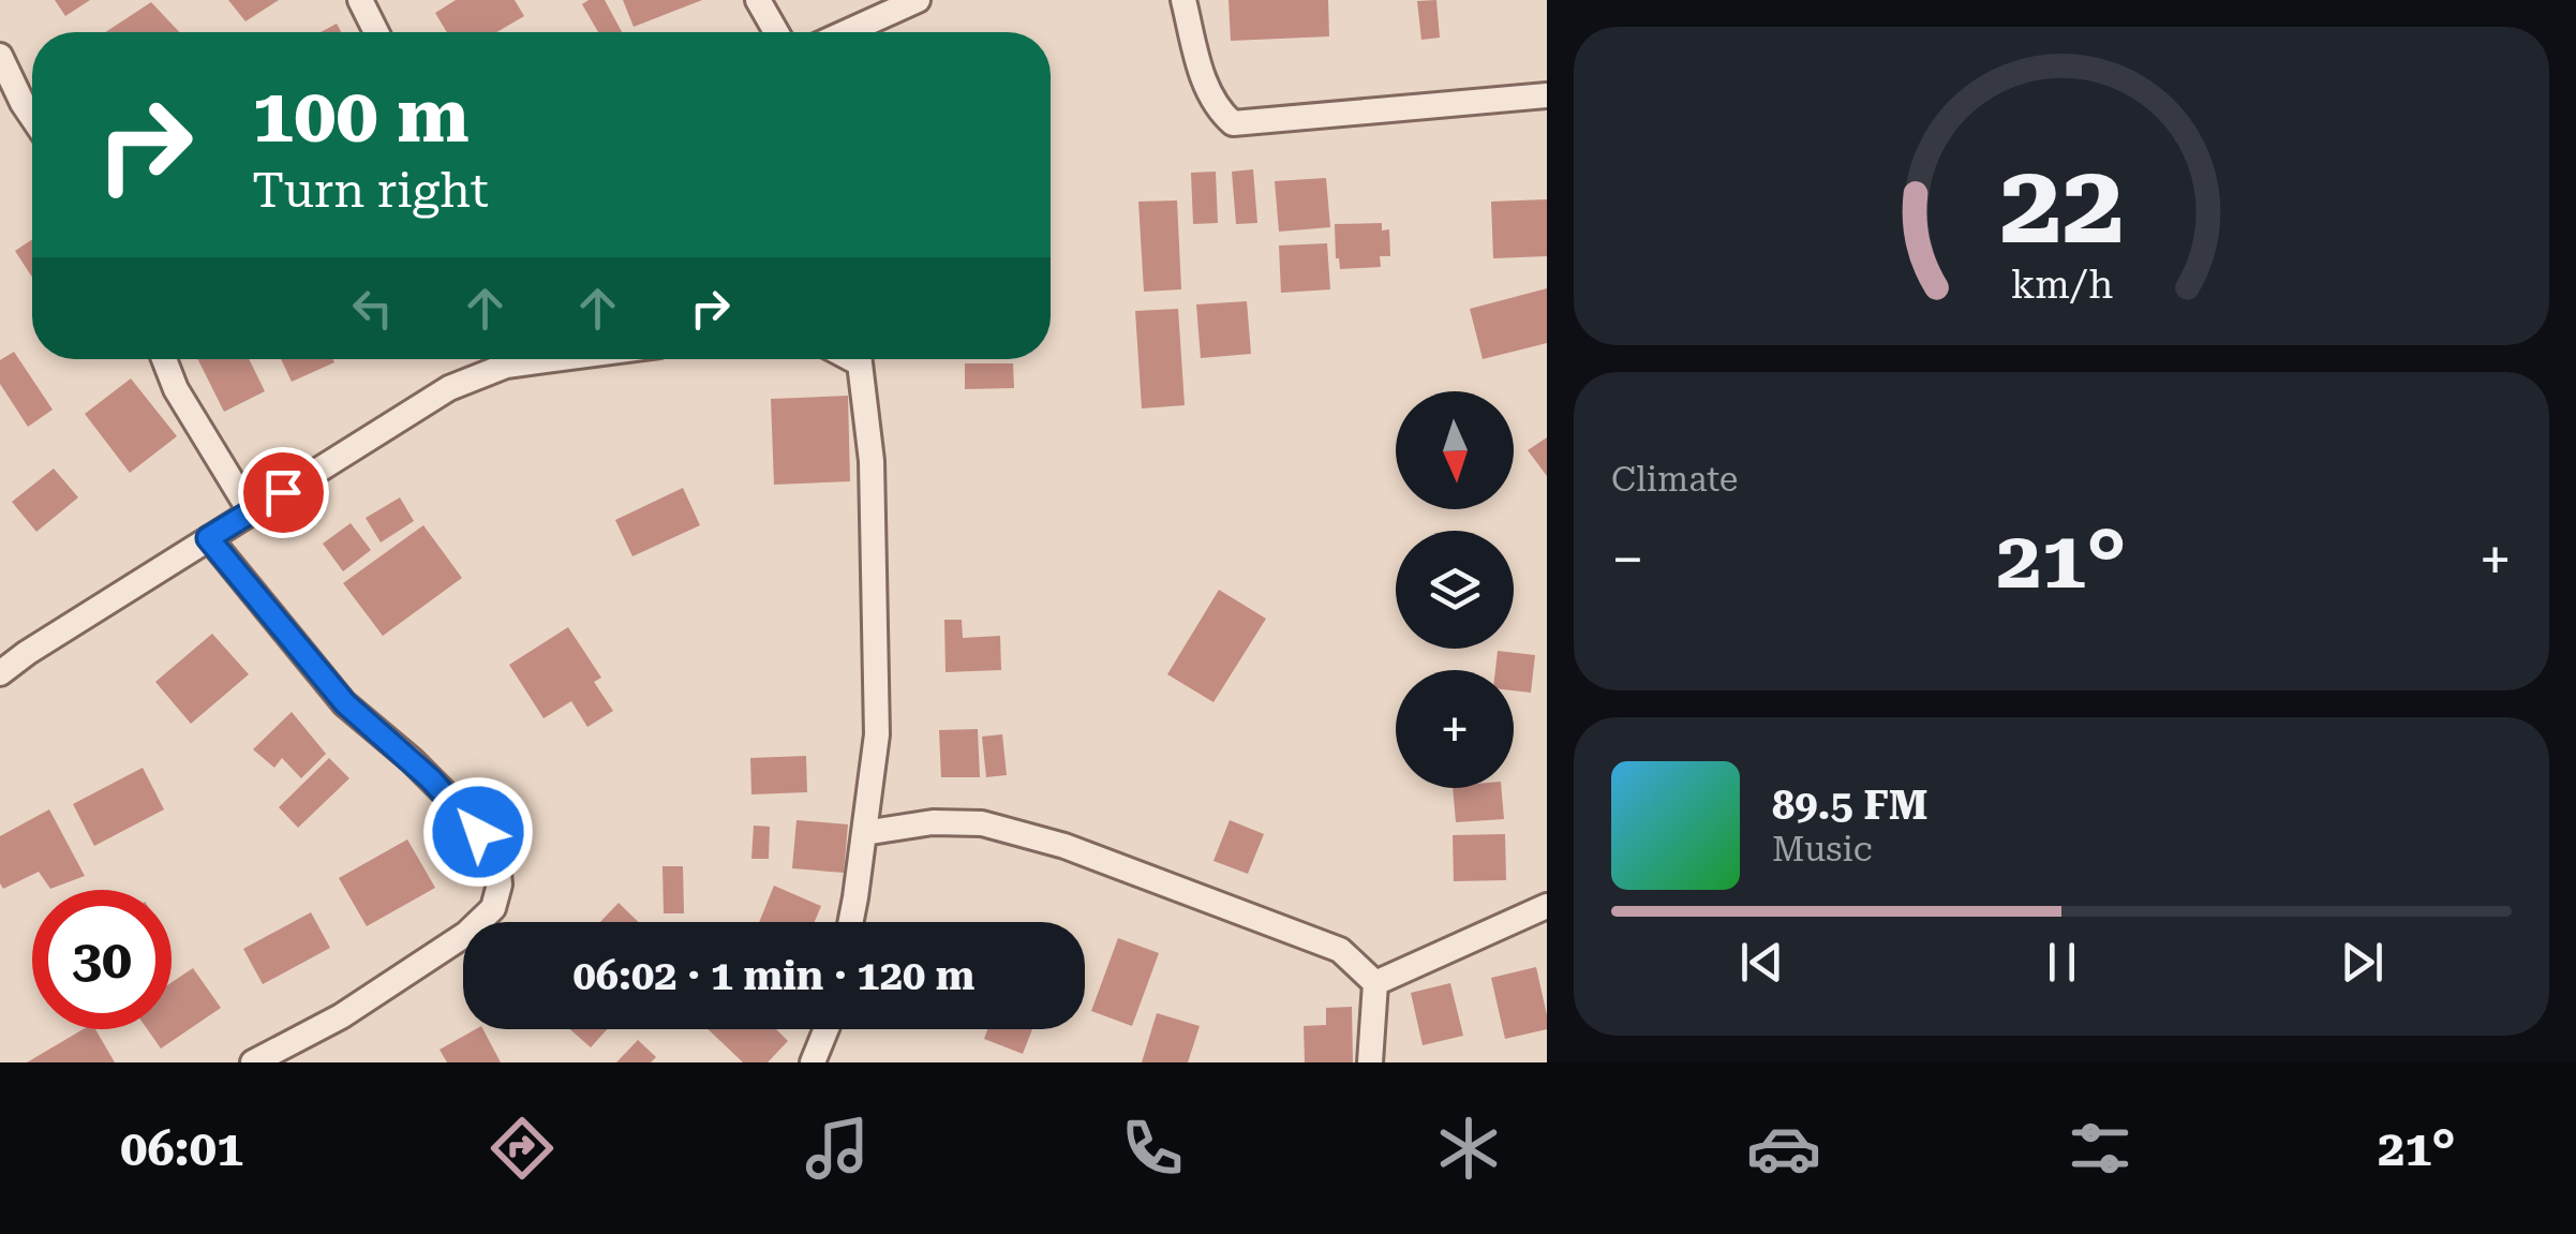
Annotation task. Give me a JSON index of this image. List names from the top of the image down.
{
  "north": "bottom",
  "page": {
    "turn": ["100 m", "Turn right"],
    "tile": "Climate",
    "map_buttons": "+",
    "heat": ["−", "21°", "+"],
    "song": ["89.5 FM", "Music"],
    "limit": "30",
    "trip": "06:02 · 1 min · 120 m",
    "tabs": ["06:01", "21°"],
    "gauge": ["22", "km/h"]
  }
}
